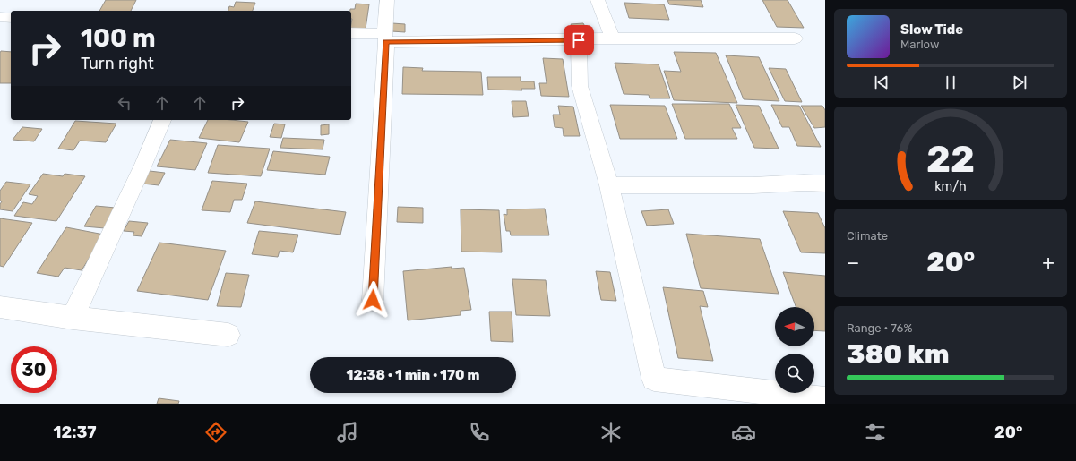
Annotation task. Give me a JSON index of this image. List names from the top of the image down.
{
  "north": "left",
  "page": {
    "turn": ["100 m", "Turn right"],
    "song": ["Slow Tide", "Marlow"],
    "tile": [
      "Climate",
      ["Range · 76%", "380 km"]
    ],
    "heat": ["−", "20°", "+"],
    "limit": "30",
    "trip": "12:38 · 1 min · 170 m",
    "tabs": ["12:37", "20°"],
    "gauge": ["22", "km/h"]
  }
}
